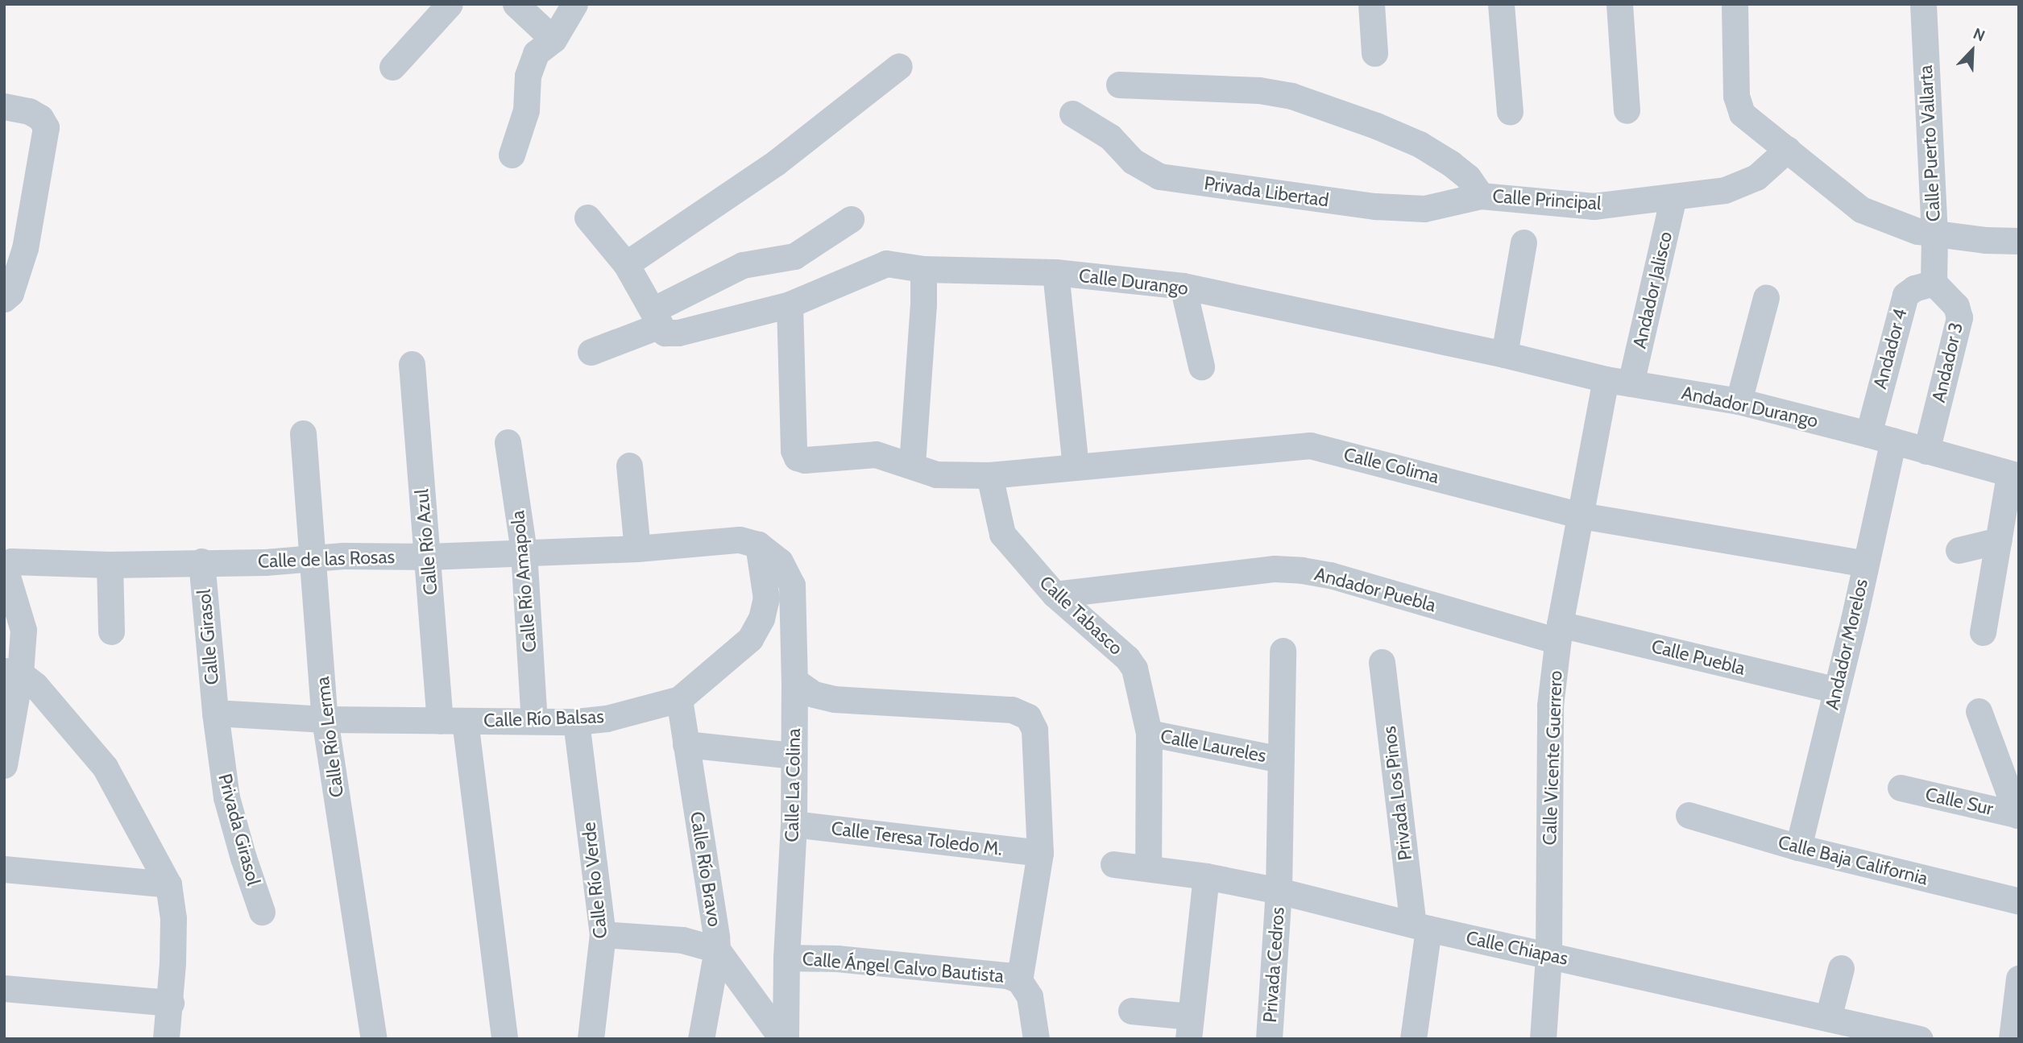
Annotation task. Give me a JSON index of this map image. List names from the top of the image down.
{
  "streets": {
    "street": [
      "Calle Puerto Vallarta",
      "Privada Libertad",
      "Calle Principal",
      "Calle Durango",
      "Andador Jalisco",
      "Andador 4",
      "Andador 3",
      "Andador Durango",
      "Calle Colima",
      "Calle Río Azul",
      "Calle de las Rosas",
      "Calle Río Amapola",
      "Andador Puebla",
      "Calle Tabasco",
      "Calle Girasol",
      "Andador Morelos",
      "Calle Puebla",
      "Calle Río Balsas",
      "Calle Río Lerma",
      "Calle Laureles",
      "Calle Vicente Guerrero",
      "Calle La Colina",
      "Privada Los Pinos",
      "Calle Sur",
      "Privada Girasol",
      "Calle Teresa Toledo M.",
      "Calle Baja California",
      "Calle Río Bravo",
      "Calle Río Verde",
      "Calle Chiapas",
      "Privada Cedros",
      "Calle Ángel Calvo Bautista"
    ]
  },
  "crossings": [
    ["Calle Puerto Vallarta", "Andador 4"],
    ["Calle Puerto Vallarta", "Andador 3"],
    ["Privada Libertad", "Calle Principal"],
    ["Calle Principal", "Andador Jalisco"],
    ["Calle Durango", "Andador Jalisco"],
    ["Calle Durango", "Andador Durango"],
    ["Calle Durango", "Calle Colima"],
    ["Calle Durango", "Calle Vicente Guerrero"],
    ["Andador Jalisco", "Andador Durango"],
    ["Andador Jalisco", "Calle Vicente Guerrero"],
    ["Andador 4", "Andador 3"],
    ["Andador 4", "Andador Durango"],
    ["Andador 4", "Andador Morelos"],
    ["Andador 3", "Andador Durango"],
    ["Andador Durango", "Andador Morelos"],
    ["Andador Durango", "Calle Vicente Guerrero"],
    ["Calle Colima", "Calle Tabasco"],
    ["Calle Colima", "Andador Morelos"],
    ["Calle Colima", "Calle Vicente Guerrero"],
    ["Calle Río Azul", "Calle de las Rosas"],
    ["Calle Río Azul", "Calle Río Balsas"],
    ["Calle de las Rosas", "Calle Río Amapola"],
    ["Calle de las Rosas", "Calle Girasol"],
    ["Calle de las Rosas", "Calle Río Balsas"],
    ["Calle de las Rosas", "Calle Río Lerma"],
    ["Calle de las Rosas", "Calle La Colina"],
    ["Calle Río Amapola", "Calle Río Balsas"],
    ["Andador Puebla", "Calle Tabasco"],
    ["Andador Puebla", "Calle Puebla"],
    ["Andador Puebla", "Calle Vicente Guerrero"],
    ["Calle Tabasco", "Calle Laureles"],
    ["Calle Tabasco", "Calle Chiapas"],
    ["Calle Girasol", "Calle Río Balsas"],
    ["Calle Girasol", "Privada Girasol"],
    ["Andador Morelos", "Calle Puebla"],
    ["Andador Morelos", "Calle Baja California"],
    ["Calle Puebla", "Calle Vicente Guerrero"],
    ["Calle Río Balsas", "Calle Río Lerma"],
    ["Calle Río Balsas", "Calle La Colina"],
    ["Calle Río Balsas", "Privada Girasol"],
    ["Calle Río Balsas", "Calle Río Bravo"],
    ["Calle Río Balsas", "Calle Río Verde"],
    ["Calle Laureles", "Calle Chiapas"],
    ["Calle Laureles", "Privada Cedros"],
    ["Calle Vicente Guerrero", "Calle Chiapas"],
    ["Calle La Colina", "Calle Teresa Toledo M."],
    ["Calle La Colina", "Calle Río Bravo"],
    ["Calle La Colina", "Calle Ángel Calvo Bautista"],
    ["Privada Los Pinos", "Calle Chiapas"],
    ["Calle Chiapas", "Privada Cedros"]
  ],
  "north": "top right"
}
